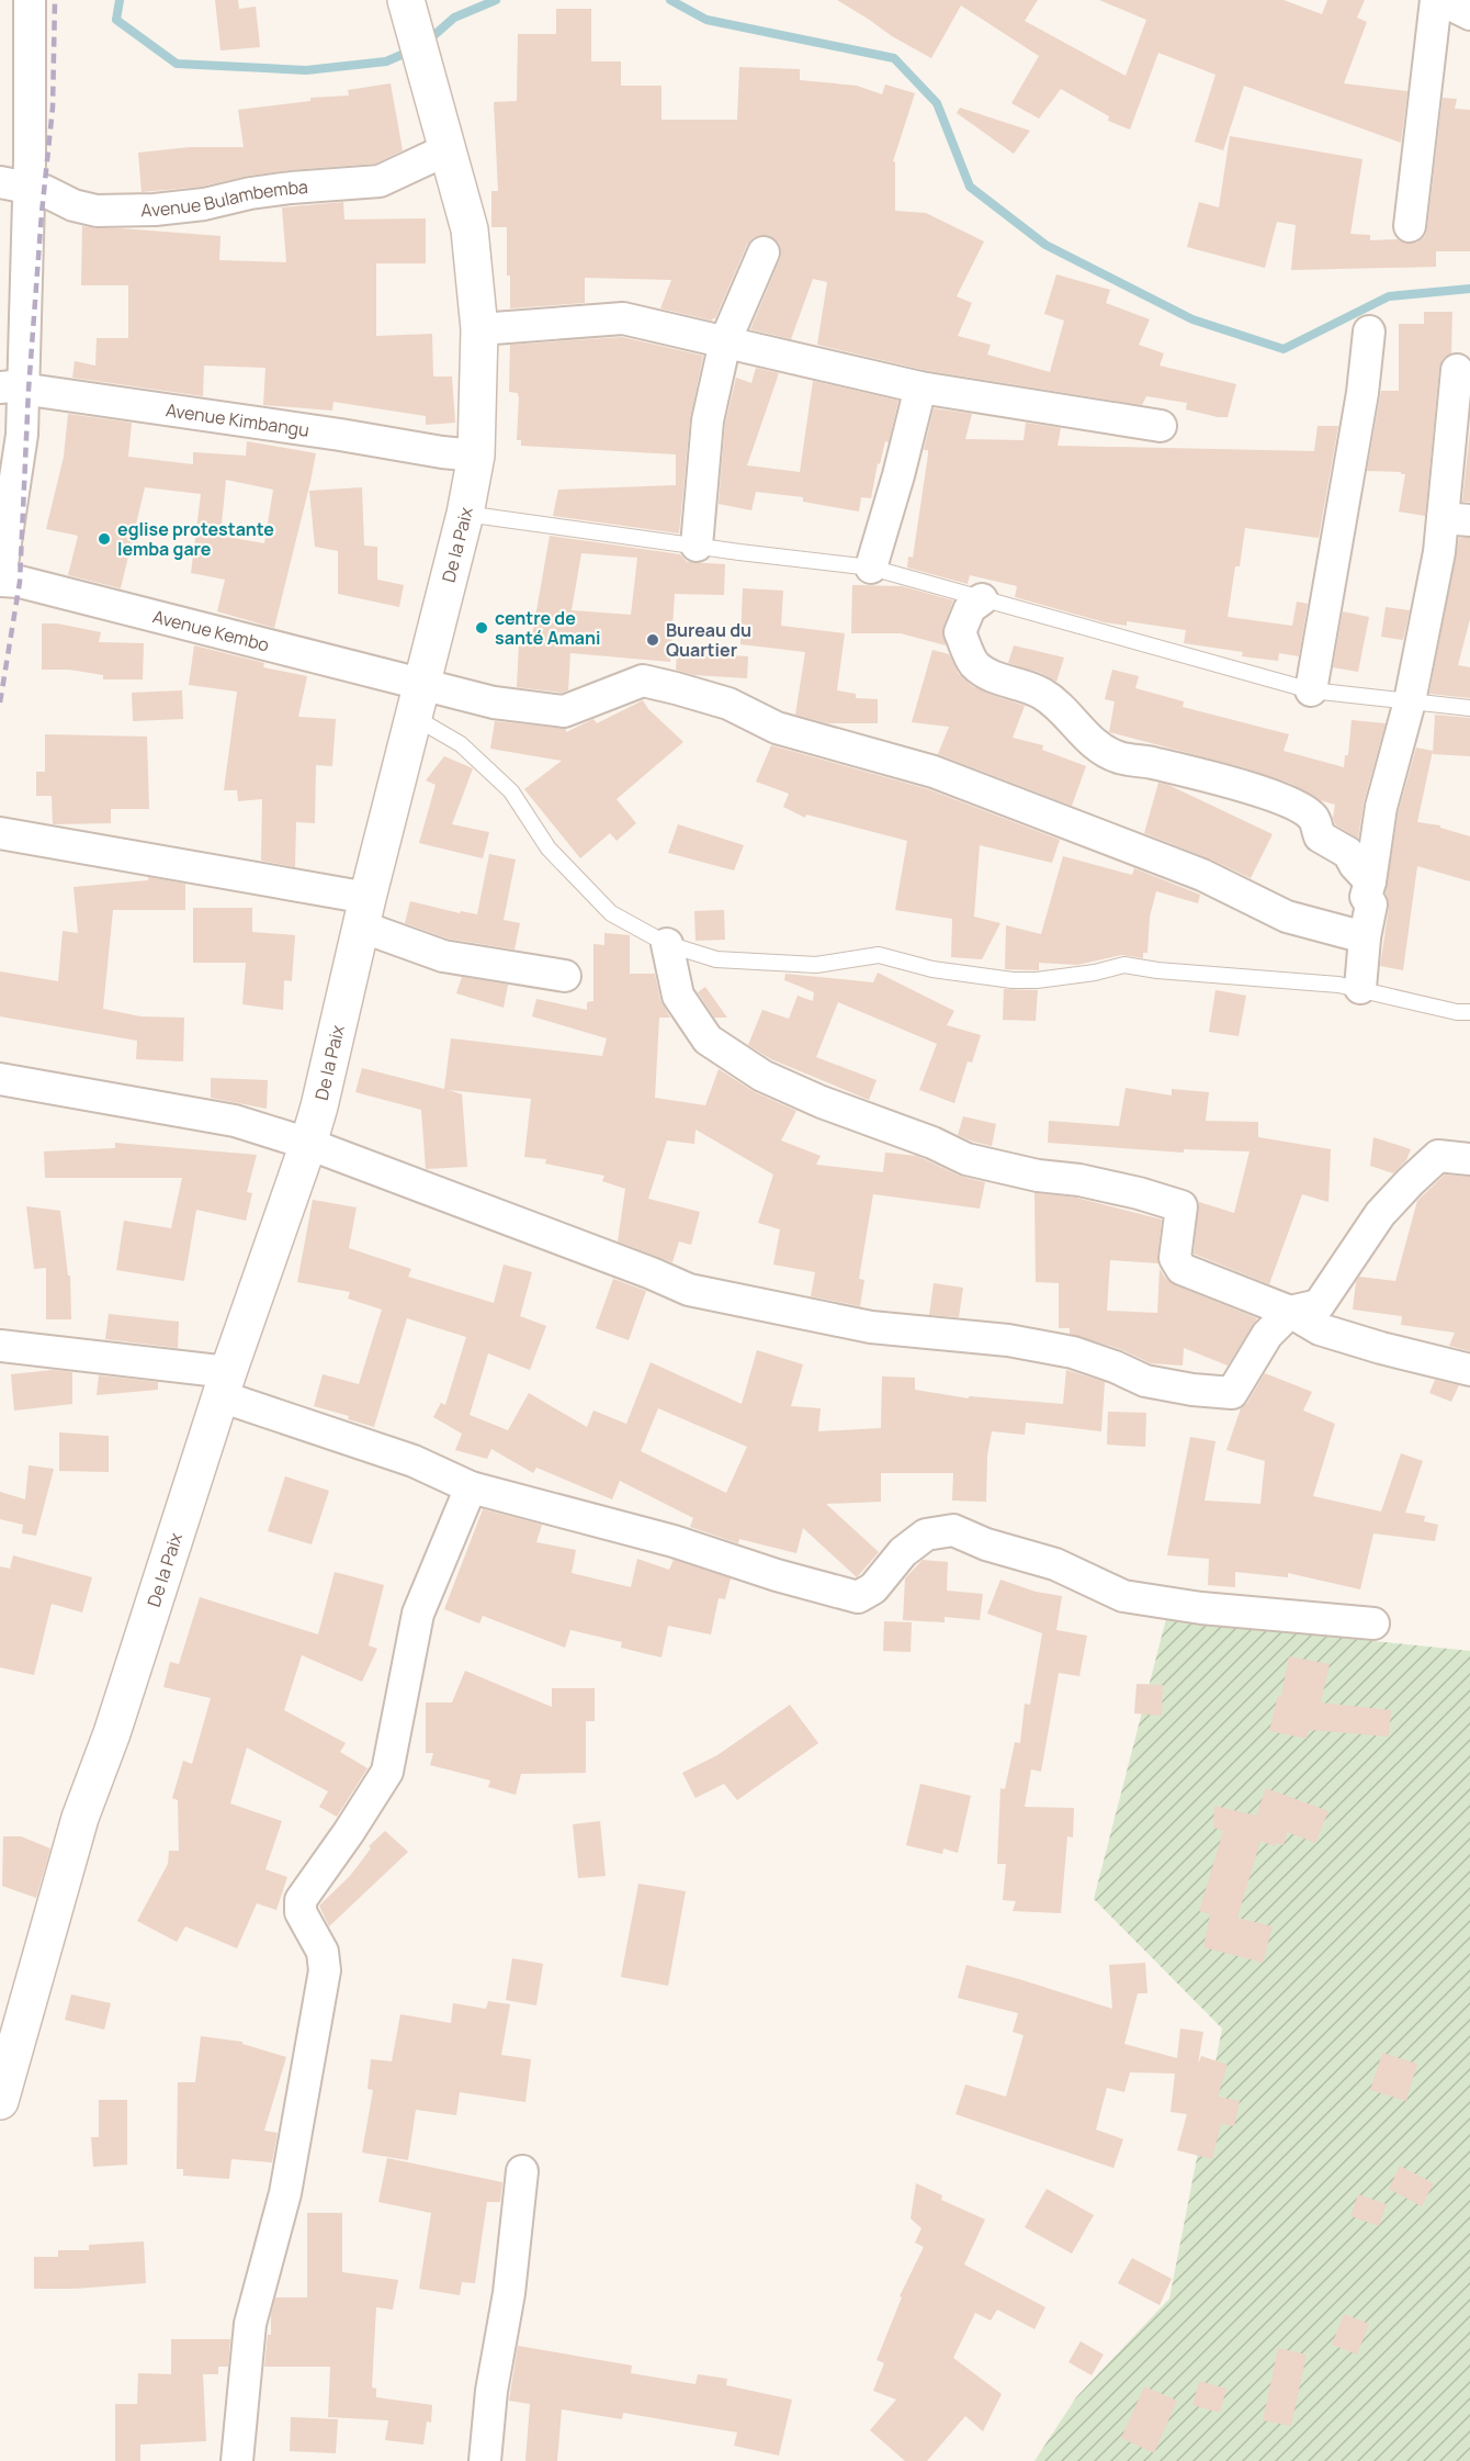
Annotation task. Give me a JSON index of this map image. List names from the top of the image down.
{
  "streets": {
    "street": [
      "Avenue Bulambemba",
      "Avenue Kimbangu",
      "De la Paix",
      "Avenue Kembo"
    ]
  },
  "crossings": [
    ["Avenue Bulambemba", "De la Paix"],
    ["Avenue Kimbangu", "De la Paix"],
    ["De la Paix", "Avenue Kembo"]
  ],
  "places": ["eglise protestante lemba gare", "centre de santé Amani", "Bureau du Quartier"]
}
